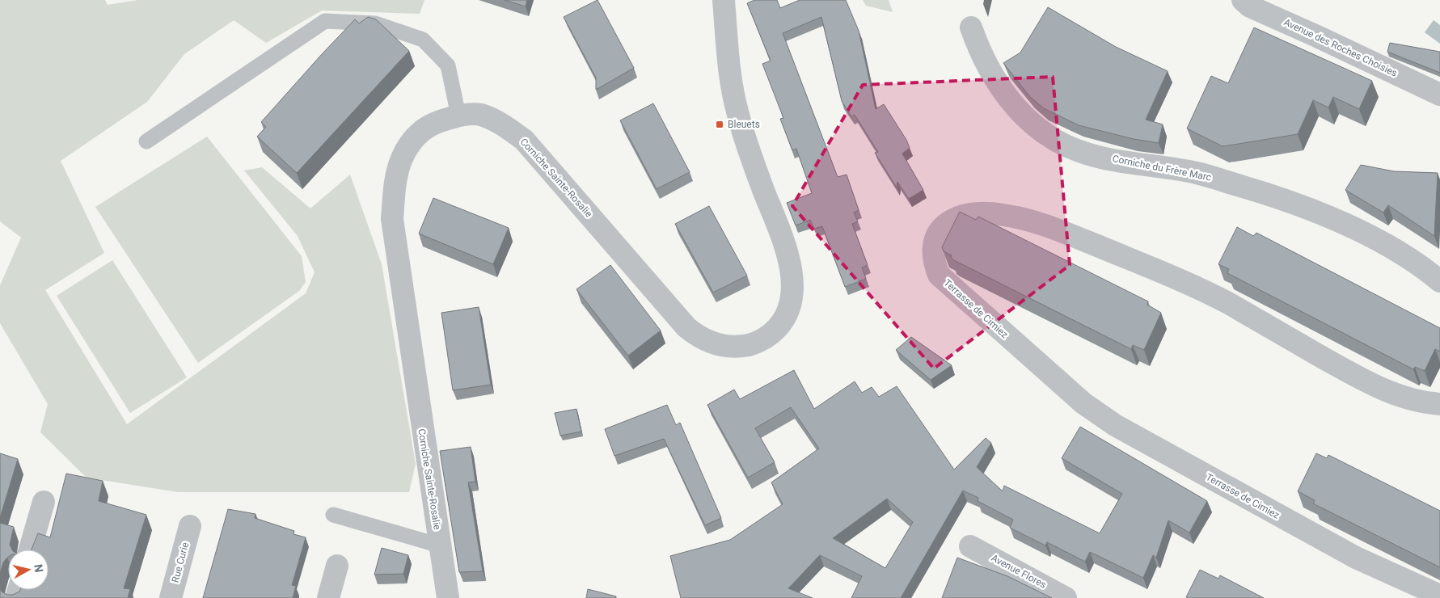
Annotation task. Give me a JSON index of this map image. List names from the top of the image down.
{
  "streets": {
    "street": [
      "Avenue des Roches Choisies",
      "Corniche du Frère Marc",
      "Corniche Sainte-Rosalie",
      "Terrasse de Cimiez",
      "Rue Curie",
      "Avenue Flores"
    ]
  },
  "places": {
    "transit": ["Bleuets"]
  },
  "north": "right"
}
